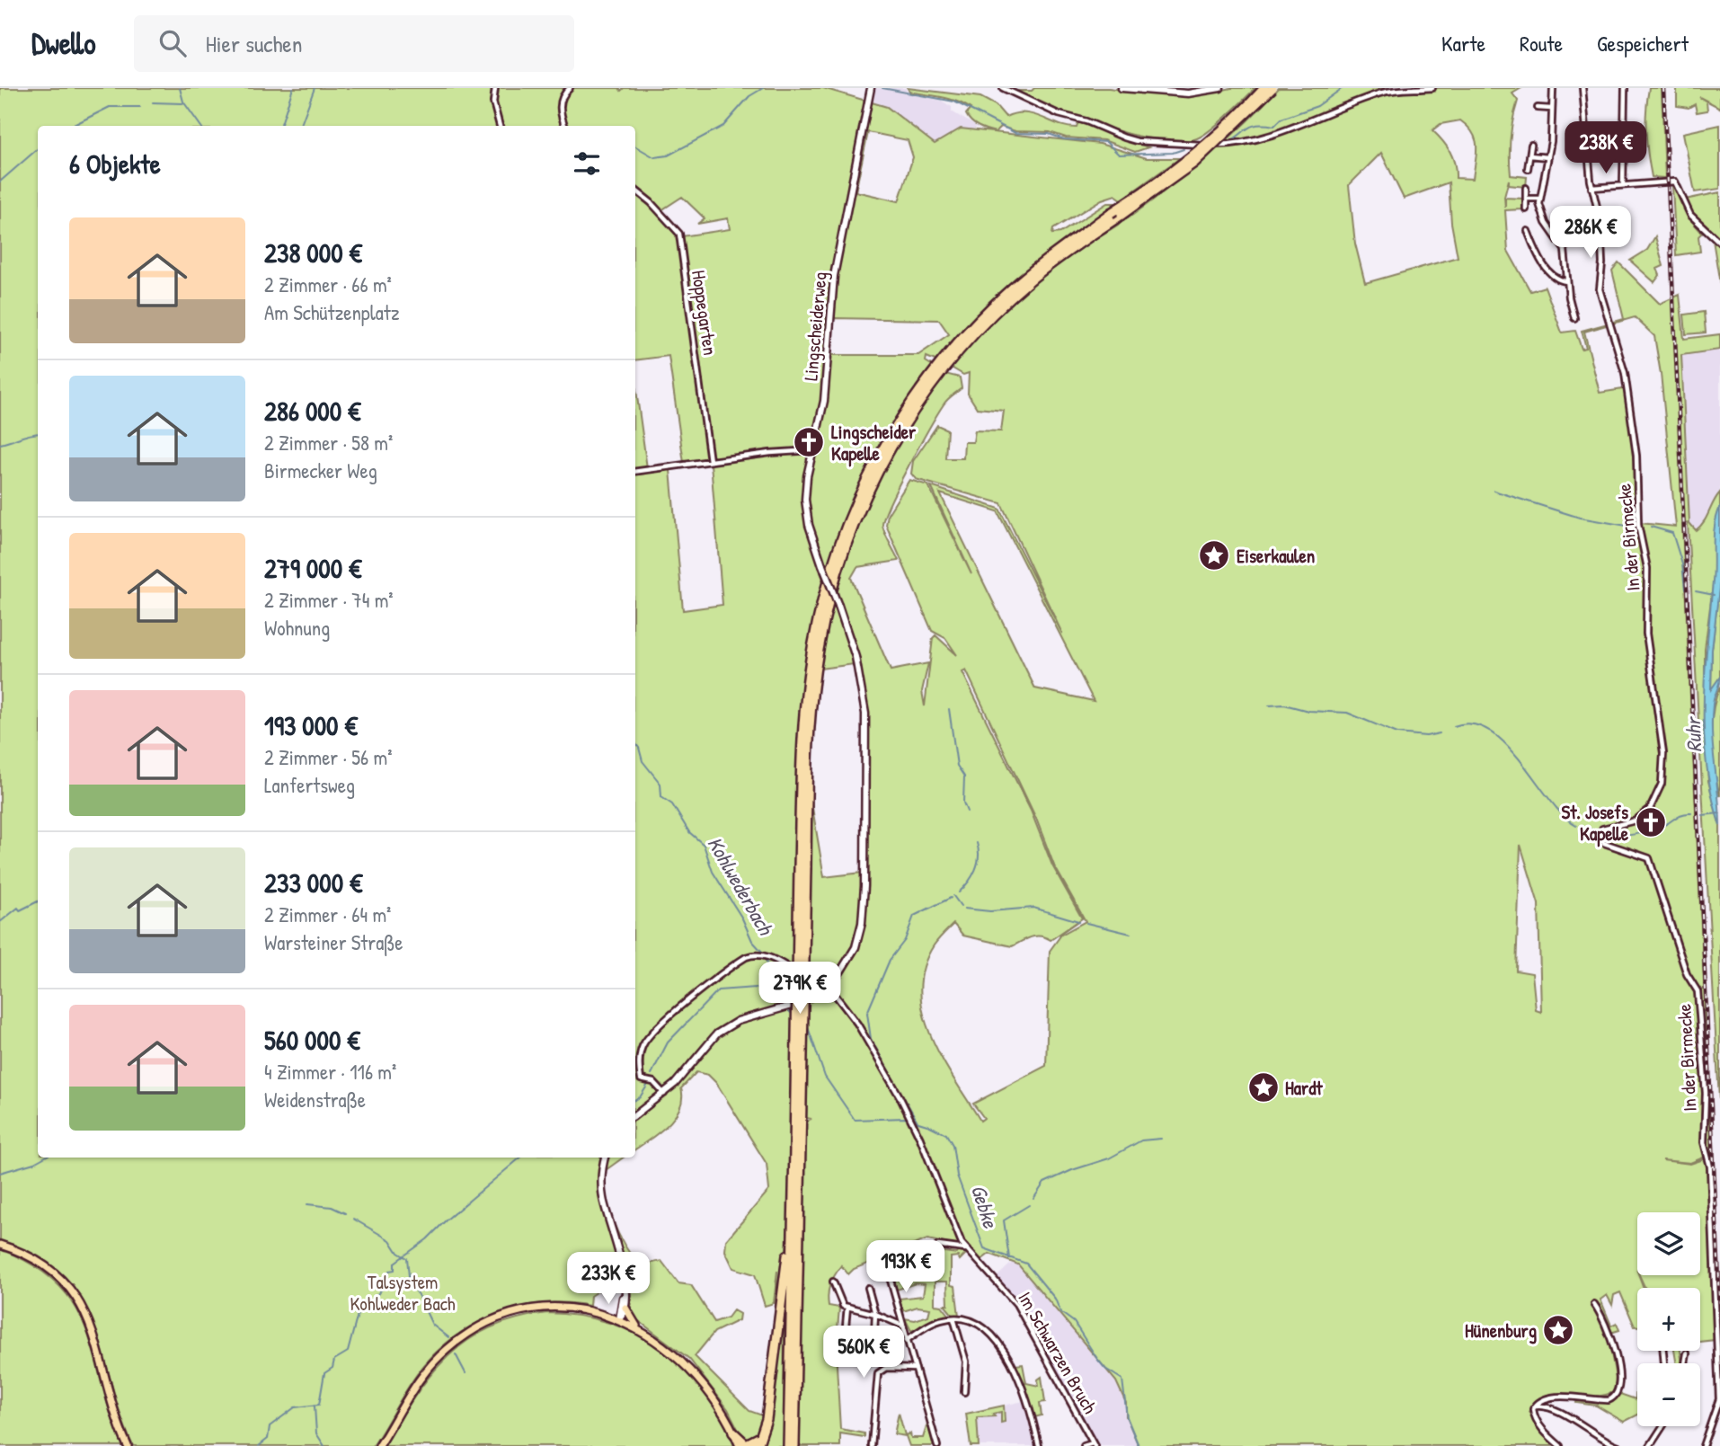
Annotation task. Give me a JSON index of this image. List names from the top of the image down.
{
  "streets": {
    "street": [
      "Hoppegarten",
      "Lingscheiderweg",
      "In der Birmecke",
      "Im Schwarzen Bruch"
    ]
  },
  "crossings": [
    ["Lingscheiderweg", "Im Schwarzen Bruch"]
  ],
  "water": ["Ruhr", "Kohlwederbach", "Gebke"],
  "parks": ["Talsystem Kohlweder Bach"],
  "places": {
    "church": ["Lingscheider Kapelle", "St. Josefs Kapelle"],
    "place": ["Eiserkaulen", "Hardt", "Hünenburg"]
  },
  "page": {
    "header": "Dwello",
    "search": "Hier suchen",
    "nav": ["Karte", "Route", "Gespeichert"],
    "price": [
      "238K €",
      "286K €",
      "279K €",
      "193K €",
      "233K €",
      "560K €"
    ],
    "heading": "6 Objekte",
    "list": [
      {
        "name": "238 000 €",
        "note": "2 Zimmer · 66 m² · Am Schützenplatz"
      },
      {
        "name": "286 000 €",
        "note": "2 Zimmer · 58 m² · Birmecker Weg"
      },
      {
        "name": "279 000 €",
        "note": "2 Zimmer · 74 m² · Wohnung"
      },
      {
        "name": "193 000 €",
        "note": "2 Zimmer · 56 m² · Lanfertsweg"
      },
      {
        "name": "233 000 €",
        "note": "2 Zimmer · 64 m² · Warsteiner Straße"
      },
      {
        "name": "560 000 €",
        "note": "4 Zimmer · 116 m² · Weidenstraße"
      }
    ],
    "map_buttons": ["+", "−"]
  }
}
